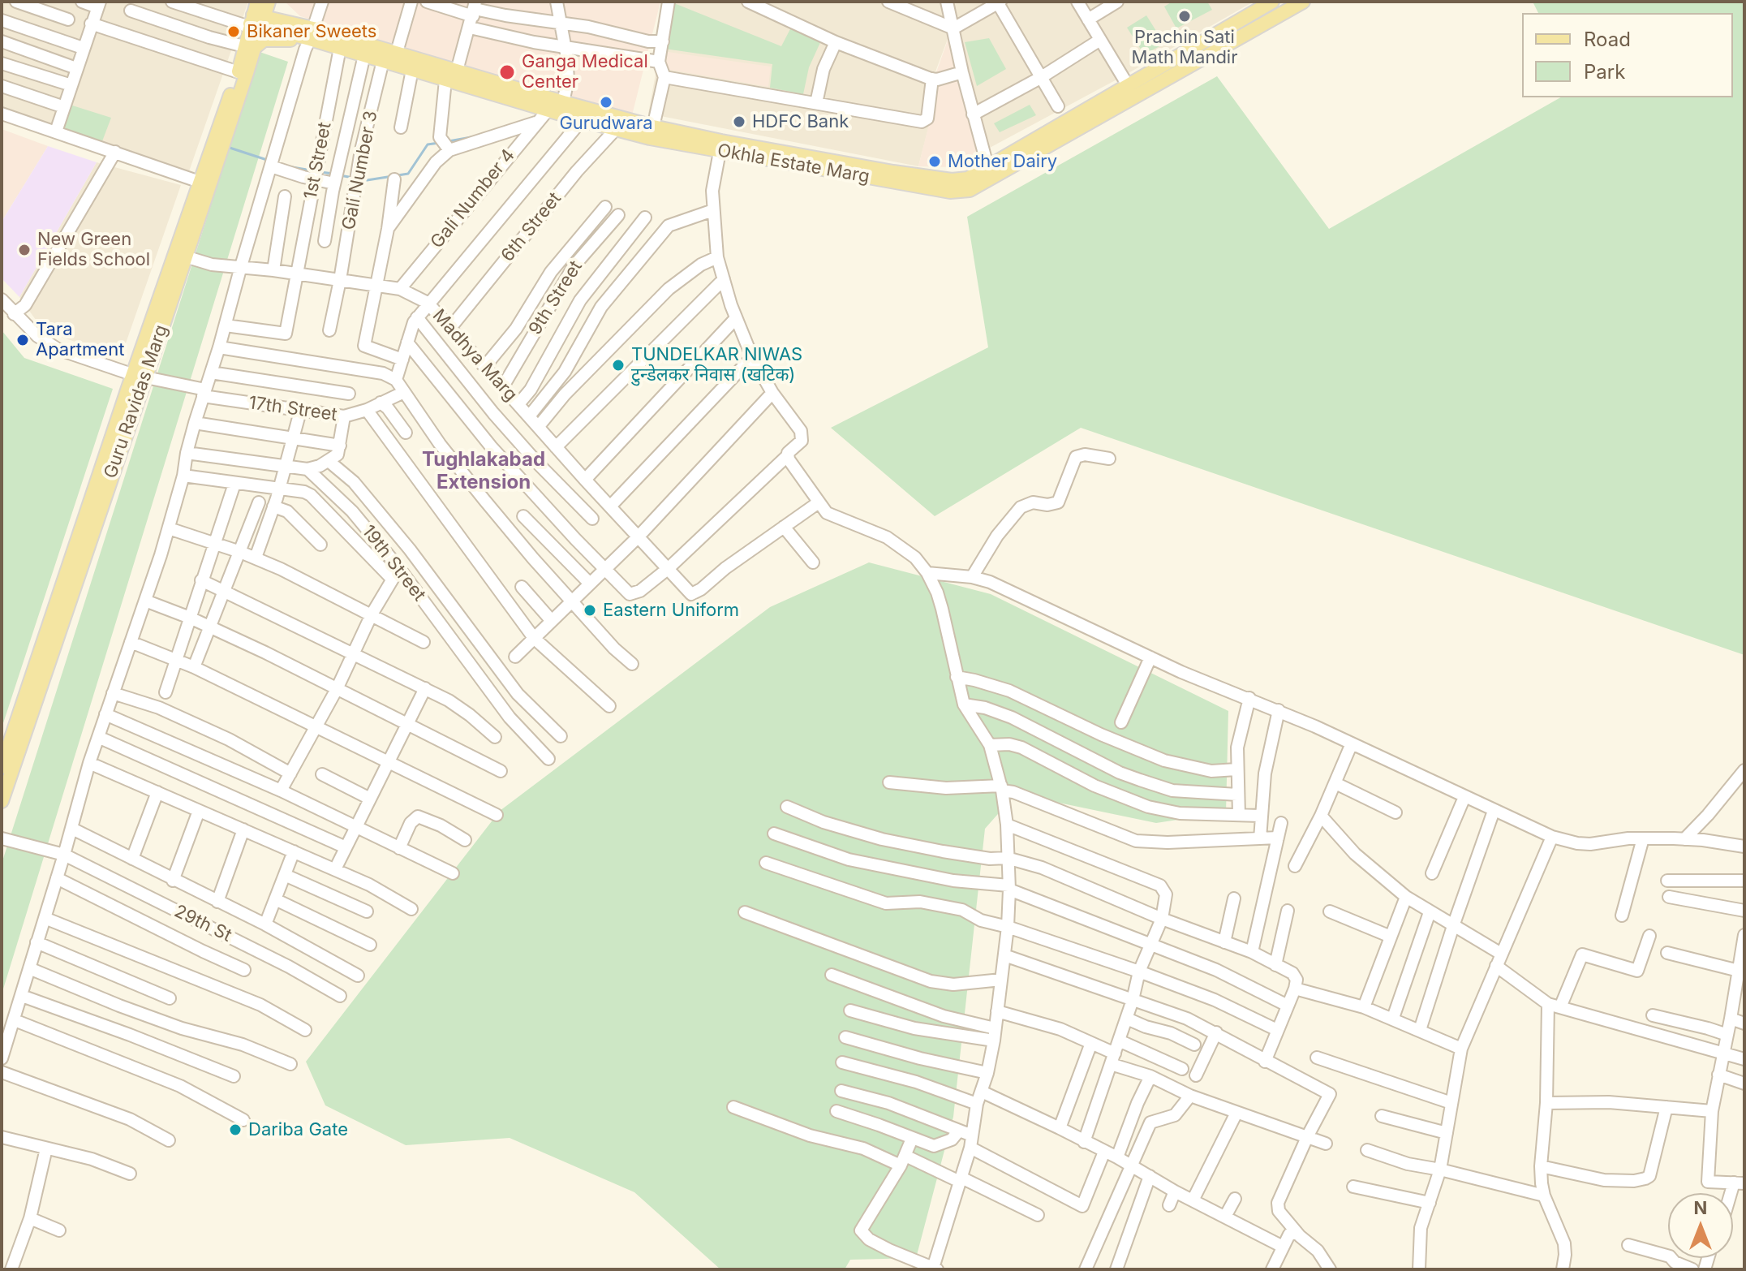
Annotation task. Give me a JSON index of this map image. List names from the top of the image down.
{
  "streets": {
    "main road": ["Okhla Estate Marg", "Guru Ravidas Marg"],
    "street": [
      "1st Street",
      "Gali Number 3",
      "Gali Number 4",
      "6th Street",
      "9th Street",
      "Madhya Marg",
      "17th Street",
      "19th Street",
      "29th St"
    ]
  },
  "crossings": [
    ["1st Street", "Okhla Estate Marg"],
    ["1st Street", "Madhya Marg"],
    ["Okhla Estate Marg", "Gali Number 3"],
    ["Okhla Estate Marg", "Gali Number 4"],
    ["Okhla Estate Marg", "6th Street"],
    ["Okhla Estate Marg", "Guru Ravidas Marg"],
    ["Gali Number 3", "Madhya Marg"],
    ["Gali Number 4", "Madhya Marg"],
    ["6th Street", "Madhya Marg"],
    ["9th Street", "Madhya Marg"],
    ["Madhya Marg", "Guru Ravidas Marg"],
    ["Guru Ravidas Marg", "17th Street"]
  ],
  "districts": ["Tughlakabad Extension"],
  "places": [
    "Prachin Sati Math Mandir",
    "Bikaner Sweets",
    "Ganga Medical Center",
    "Gurudwara",
    "HDFC Bank",
    "Mother Dairy",
    "New Green Fields School",
    "Tara Apartment",
    "TUNDELKAR NIWAS टुन्डेलकर निवास (खटिक)",
    "Eastern Uniform",
    "Dariba Gate"
  ],
  "legend": ["Road", "Park"],
  "north": "top"
}
